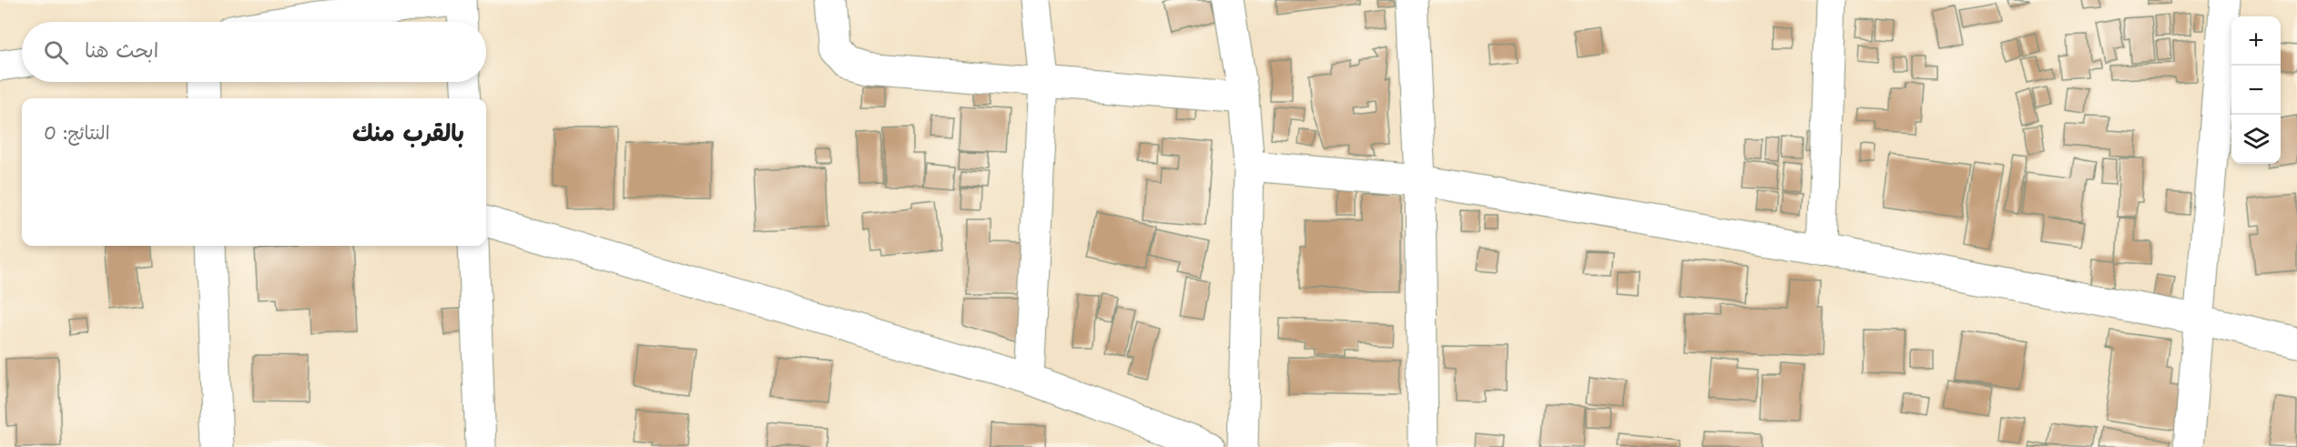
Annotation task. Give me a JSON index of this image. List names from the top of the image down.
{
  "page": {
    "map_buttons": ["+", "−"],
    "search": "ابحث هنا",
    "heading": ["بالقرب منك", "النتائج: 0"]
  }
}
